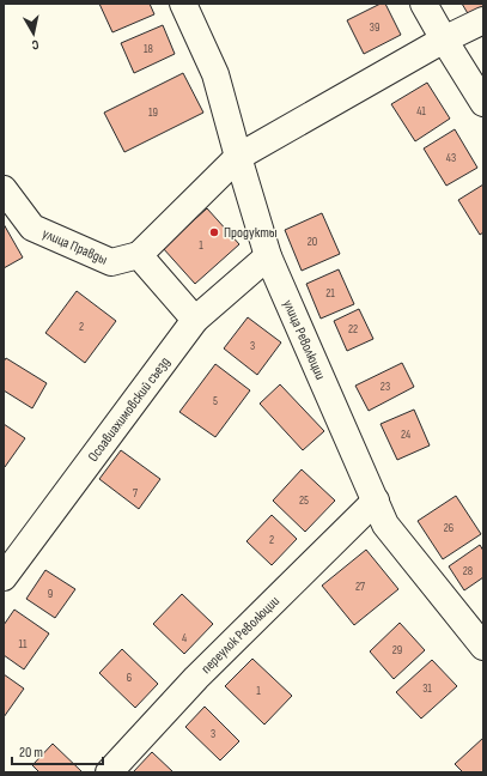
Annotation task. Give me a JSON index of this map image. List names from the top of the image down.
{
  "streets": {
    "street": [
      "улица Правды",
      "улица Революции",
      "Осоавиахимовский съезд",
      "переулок Революции"
    ]
  },
  "crossings": [
    ["улица Революции", "Осоавиахимовский съезд"],
    ["улица Революции", "переулок Революции"]
  ],
  "places": ["Продукты"],
  "house_numbers": [
    "39",
    "18",
    "41",
    "19",
    "43",
    "20",
    "1",
    "21",
    "2",
    "22",
    "3",
    "23",
    "5",
    "24",
    "7",
    "25",
    "26",
    "2",
    "28",
    "27",
    "9",
    "4",
    "11",
    "29",
    "6",
    "31",
    "1",
    "3"
  ],
  "scale_bar": "20 m",
  "north": "bottom"
}
